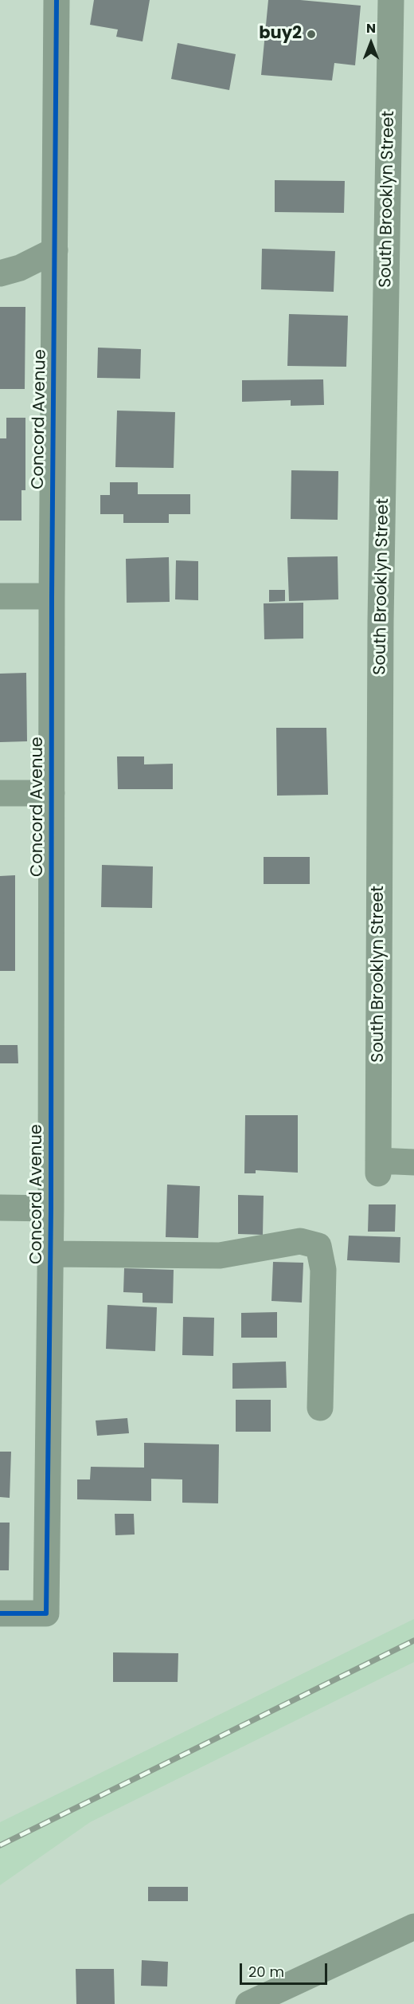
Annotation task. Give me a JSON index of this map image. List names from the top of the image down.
{
  "streets": {
    "street": ["South Brooklyn Street", "Concord Avenue"]
  },
  "places": ["buy2"],
  "scale_bar": "20 m",
  "north": "top"
}
